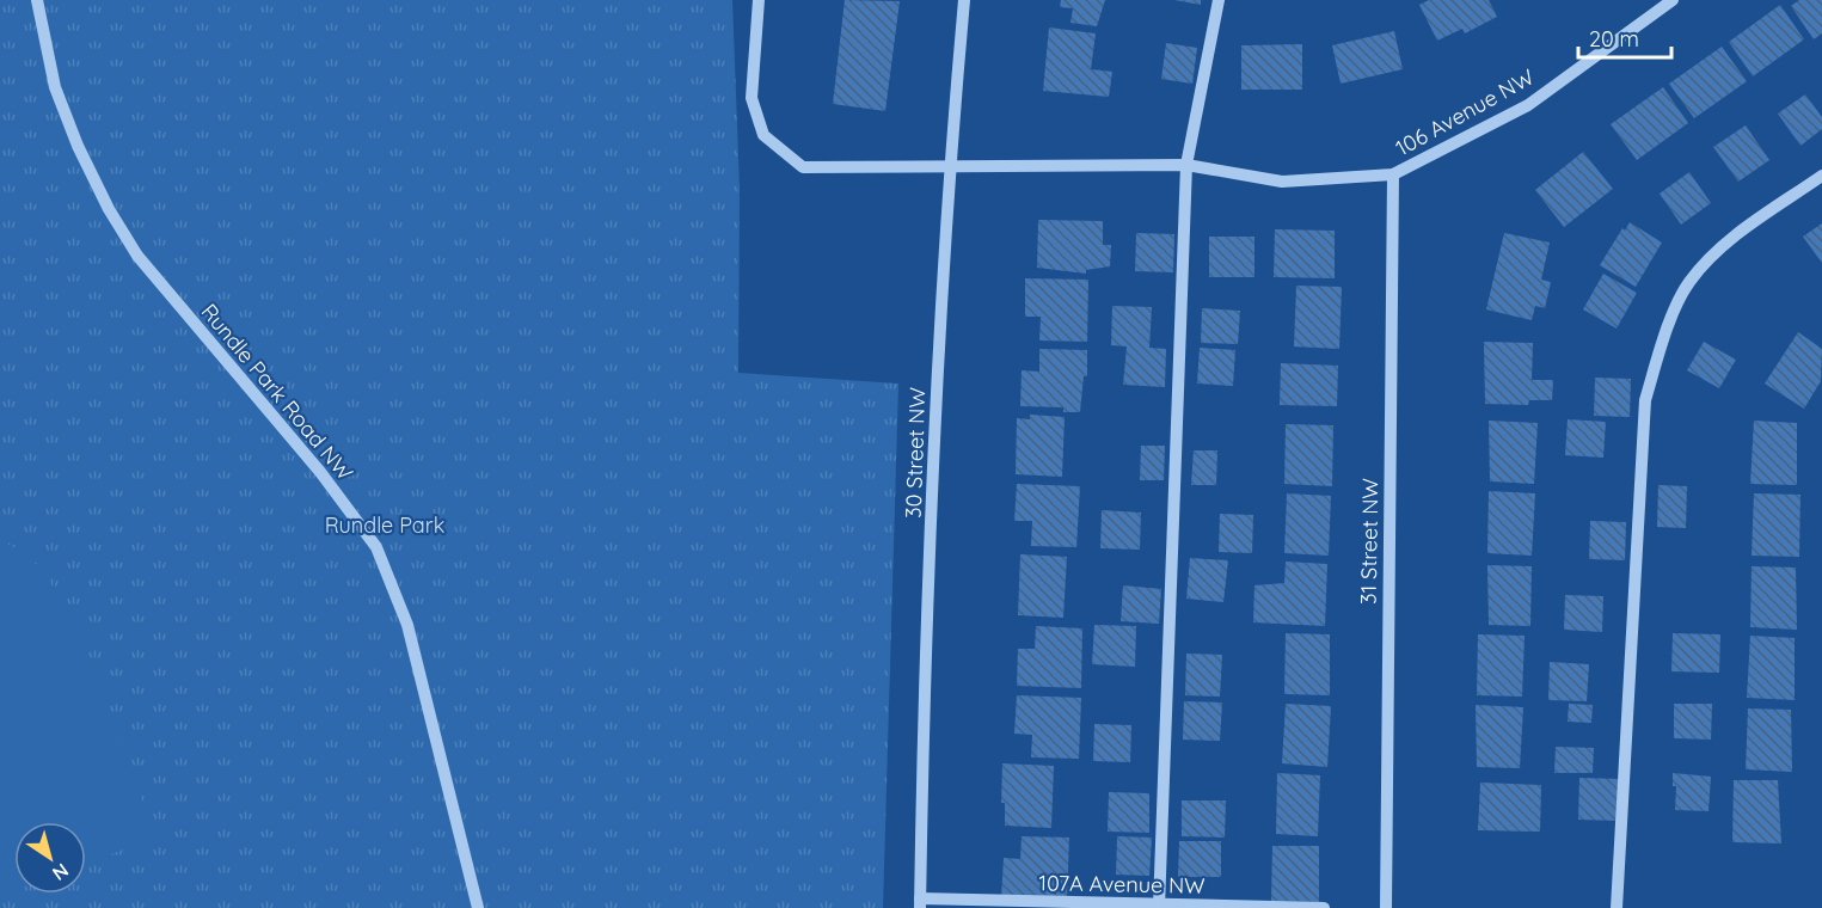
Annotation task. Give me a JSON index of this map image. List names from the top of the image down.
{
  "streets": {
    "street": [
      "106 Avenue NW",
      "Rundle Park Road NW",
      "30 Street NW",
      "31 Street NW",
      "107A Avenue NW"
    ]
  },
  "crossings": [
    ["106 Avenue NW", "30 Street NW"],
    ["106 Avenue NW", "31 Street NW"],
    ["30 Street NW", "107A Avenue NW"]
  ],
  "parks": ["Rundle Park"],
  "scale_bar": "20 m",
  "north": "bottom right"
}
